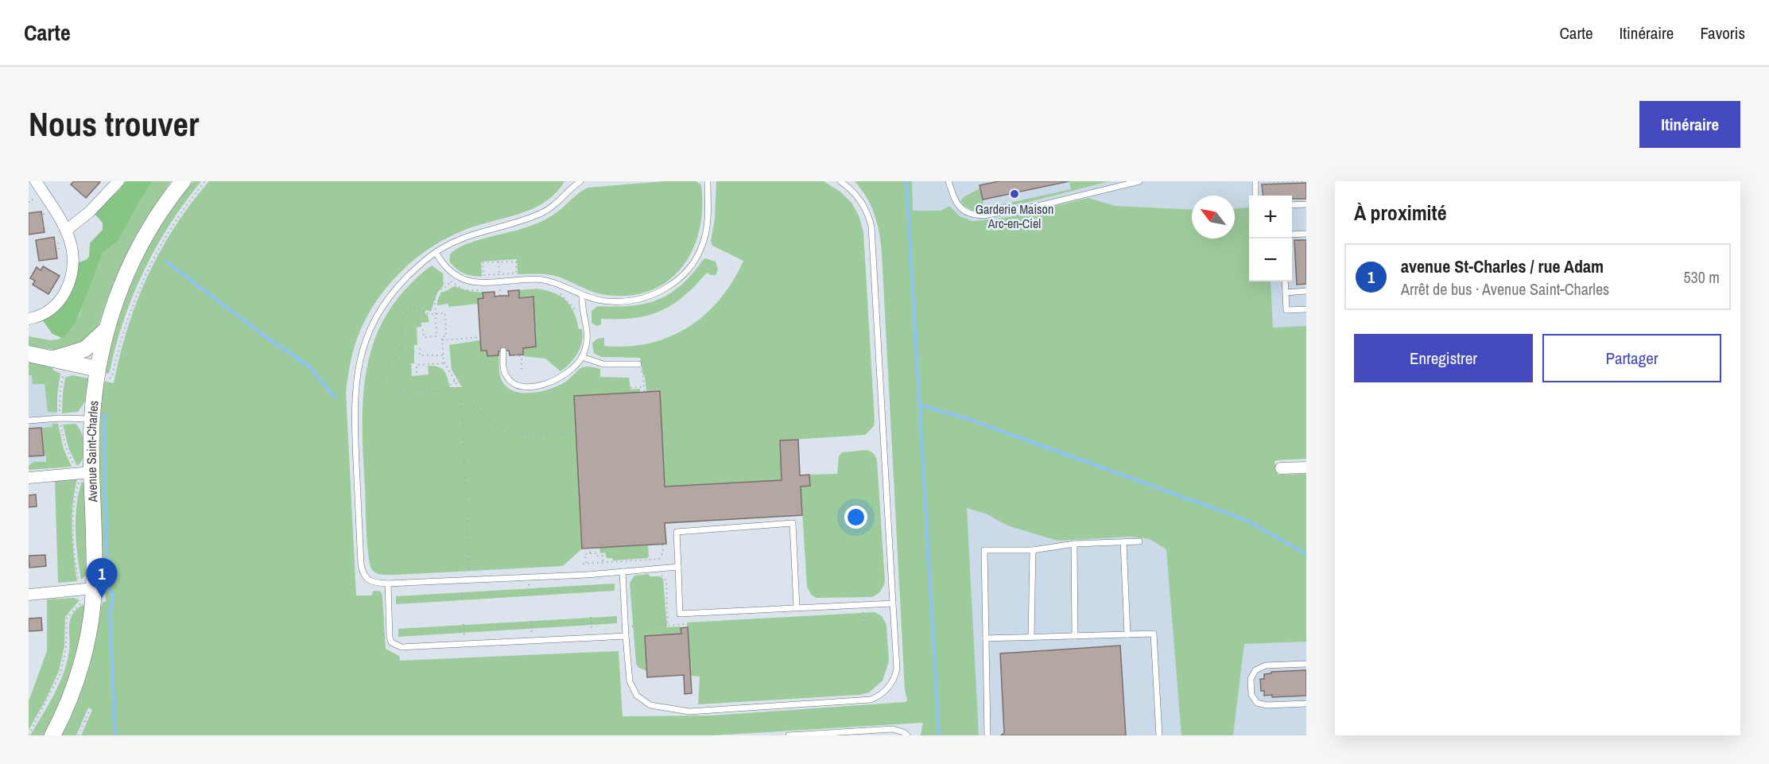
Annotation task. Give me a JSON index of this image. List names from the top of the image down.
{
  "streets": {
    "street": ["Avenue Saint-Charles"]
  },
  "places": ["Garderie Maison Arc-en-Ciel"],
  "north": "top left",
  "page": {
    "header": "Carte",
    "nav": ["Carte", "Itinéraire", "Favoris"],
    "buttons": [
      "Itinéraire",
      ["Enregistrer", "Partager"]
    ],
    "title": "Nous trouver",
    "heading": "À proximité",
    "map_buttons": ["+", "−"],
    "list": [
      {
        "mark": "1",
        "name": "avenue St-Charles / rue Adam",
        "note": "Arrêt de bus · Avenue Saint-Charles",
        "value": "530 m"
      }
    ],
    "pins": "1"
  }
}
